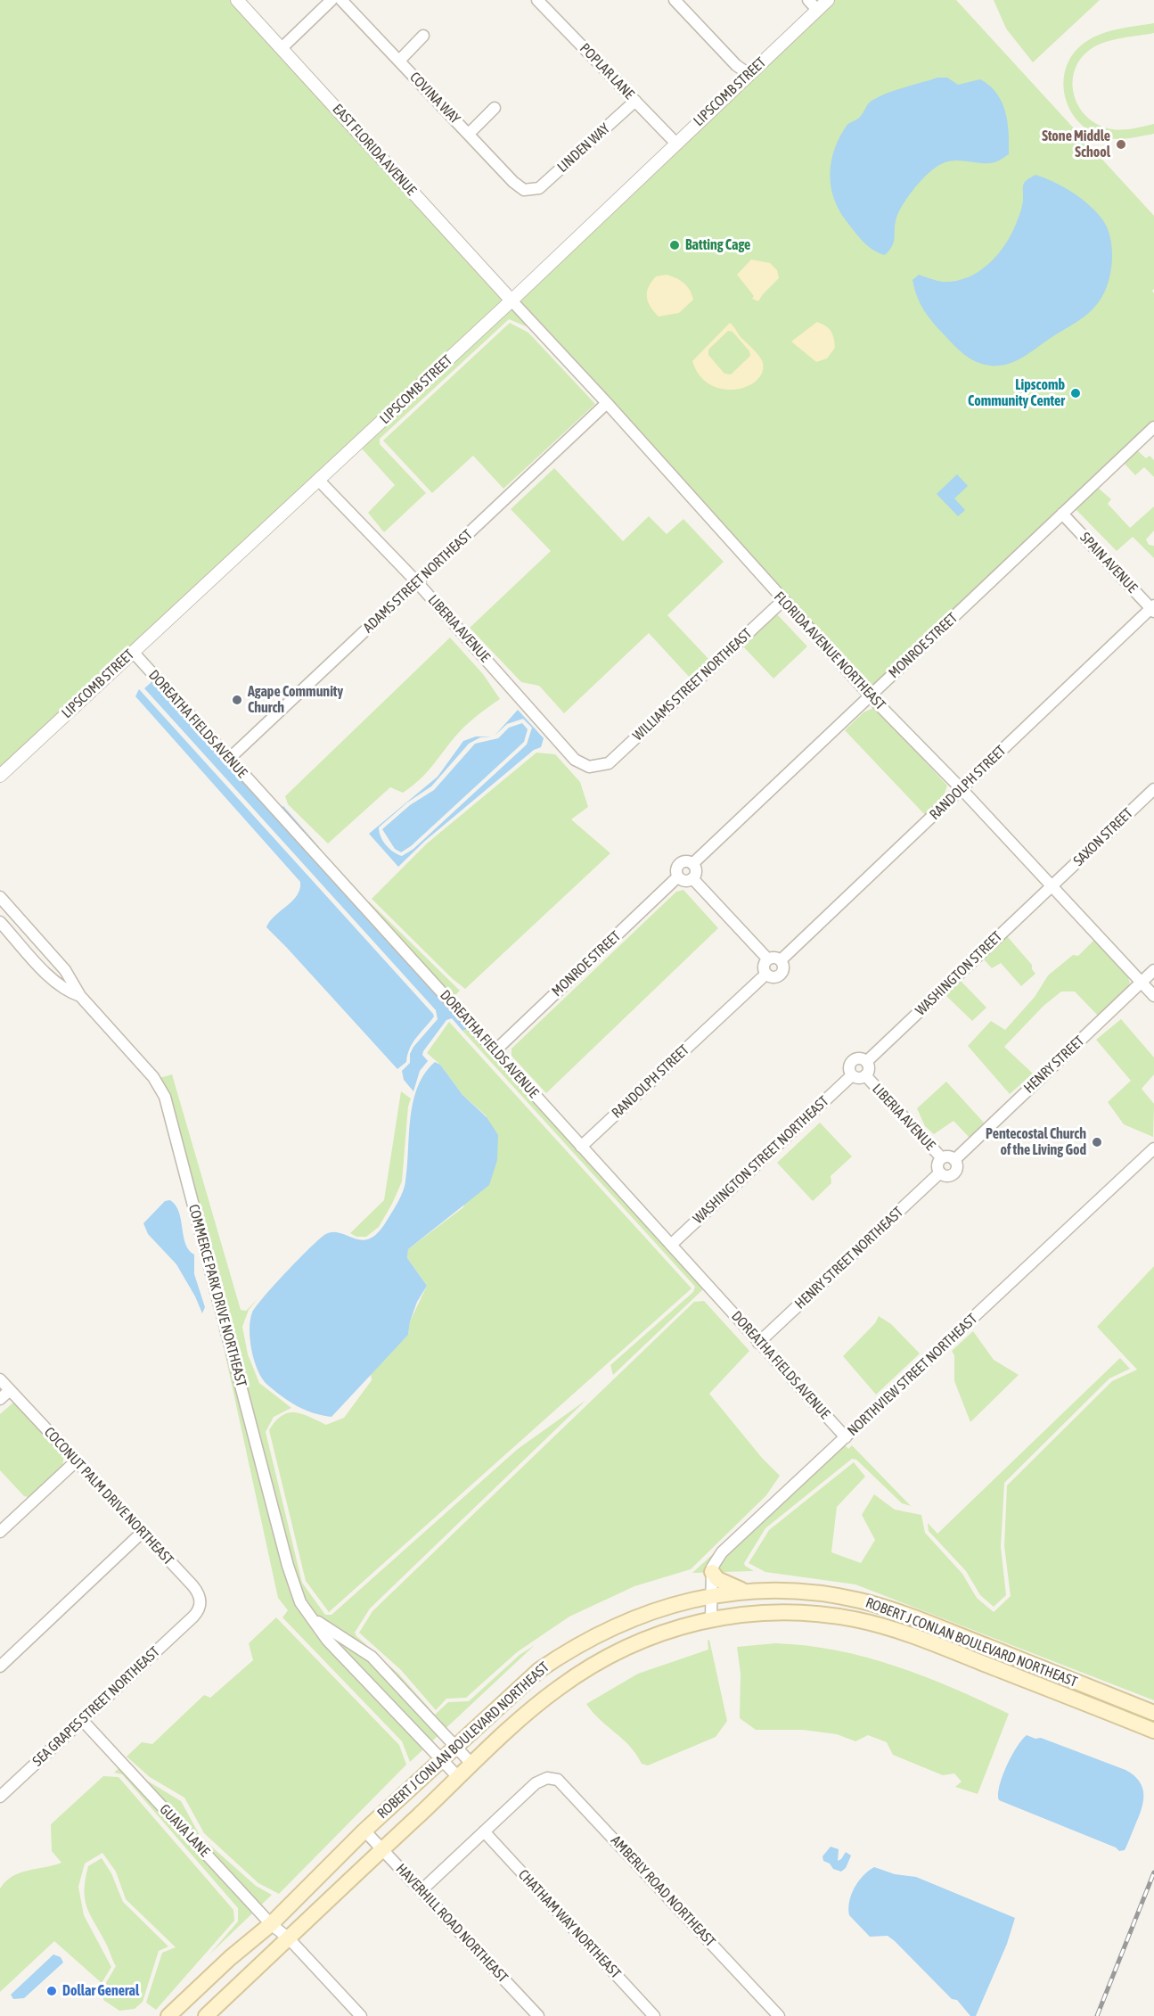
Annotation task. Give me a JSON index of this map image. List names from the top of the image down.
{
  "streets": {
    "main road": ["ROBERT J CONLAN BOULEVARD NORTHEAST"],
    "street": [
      "POPLAR LANE",
      "LIPSCOMB STREET",
      "COVINA WAY",
      "LINDEN WAY",
      "EAST FLORIDA AVENUE",
      "SPAIN AVENUE",
      "ADAMS STREET NORTHEAST",
      "LIBERIA AVENUE",
      "MONROE STREET",
      "FLORIDA AVENUE NORTHEAST",
      "WILLIAMS STREET NORTHEAST",
      "DOREATHA FIELDS AVENUE",
      "RANDOLPH STREET",
      "SAXON STREET",
      "WASHINGTON STREET",
      "HENRY STREET",
      "WASHINGTON STREET NORTHEAST",
      "HENRY STREET NORTHEAST",
      "COMMERCE PARK DRIVE NORTHEAST",
      "NORTHVIEW STREET NORTHEAST",
      "COCONUT PALM DRIVE NORTHEAST",
      "SEA GRAPES STREET NORTHEAST",
      "GUAVA LANE",
      "AMBERLY ROAD NORTHEAST",
      "HAVERHILL ROAD NORTHEAST",
      "CHATHAM WAY NORTHEAST"
    ]
  },
  "crossings": [
    ["POPLAR LANE", "LIPSCOMB STREET"],
    ["POPLAR LANE", "LINDEN WAY"],
    ["LIPSCOMB STREET", "EAST FLORIDA AVENUE"],
    ["LIPSCOMB STREET", "LIBERIA AVENUE"],
    ["LIPSCOMB STREET", "FLORIDA AVENUE NORTHEAST"],
    ["LIPSCOMB STREET", "DOREATHA FIELDS AVENUE"],
    ["COVINA WAY", "LINDEN WAY"],
    ["EAST FLORIDA AVENUE", "FLORIDA AVENUE NORTHEAST"],
    ["SPAIN AVENUE", "MONROE STREET"],
    ["SPAIN AVENUE", "RANDOLPH STREET"],
    ["ADAMS STREET NORTHEAST", "LIBERIA AVENUE"],
    ["ADAMS STREET NORTHEAST", "FLORIDA AVENUE NORTHEAST"],
    ["ADAMS STREET NORTHEAST", "DOREATHA FIELDS AVENUE"],
    ["LIBERIA AVENUE", "WILLIAMS STREET NORTHEAST"],
    ["LIBERIA AVENUE", "WASHINGTON STREET"],
    ["LIBERIA AVENUE", "HENRY STREET"],
    ["LIBERIA AVENUE", "WASHINGTON STREET NORTHEAST"],
    ["LIBERIA AVENUE", "HENRY STREET NORTHEAST"],
    ["MONROE STREET", "FLORIDA AVENUE NORTHEAST"],
    ["MONROE STREET", "DOREATHA FIELDS AVENUE"],
    ["FLORIDA AVENUE NORTHEAST", "WILLIAMS STREET NORTHEAST"],
    ["FLORIDA AVENUE NORTHEAST", "RANDOLPH STREET"],
    ["FLORIDA AVENUE NORTHEAST", "SAXON STREET"],
    ["FLORIDA AVENUE NORTHEAST", "WASHINGTON STREET"],
    ["FLORIDA AVENUE NORTHEAST", "HENRY STREET"],
    ["DOREATHA FIELDS AVENUE", "RANDOLPH STREET"],
    ["DOREATHA FIELDS AVENUE", "WASHINGTON STREET NORTHEAST"],
    ["DOREATHA FIELDS AVENUE", "HENRY STREET NORTHEAST"],
    ["DOREATHA FIELDS AVENUE", "NORTHVIEW STREET NORTHEAST"],
    ["SAXON STREET", "WASHINGTON STREET"],
    ["WASHINGTON STREET", "WASHINGTON STREET NORTHEAST"],
    ["HENRY STREET", "HENRY STREET NORTHEAST"],
    ["COMMERCE PARK DRIVE NORTHEAST", "ROBERT J CONLAN BOULEVARD NORTHEAST"],
    ["NORTHVIEW STREET NORTHEAST", "ROBERT J CONLAN BOULEVARD NORTHEAST"],
    ["COCONUT PALM DRIVE NORTHEAST", "SEA GRAPES STREET NORTHEAST"],
    ["ROBERT J CONLAN BOULEVARD NORTHEAST", "GUAVA LANE"],
    ["ROBERT J CONLAN BOULEVARD NORTHEAST", "HAVERHILL ROAD NORTHEAST"],
    ["SEA GRAPES STREET NORTHEAST", "GUAVA LANE"],
    ["AMBERLY ROAD NORTHEAST", "CHATHAM WAY NORTHEAST"]
  ],
  "places": [
    "Stone Middle School",
    "Batting Cage",
    "Lipscomb Community Center",
    "Agape Community Church",
    "Pentecostal Church of the Living God",
    "Dollar General"
  ]
}
